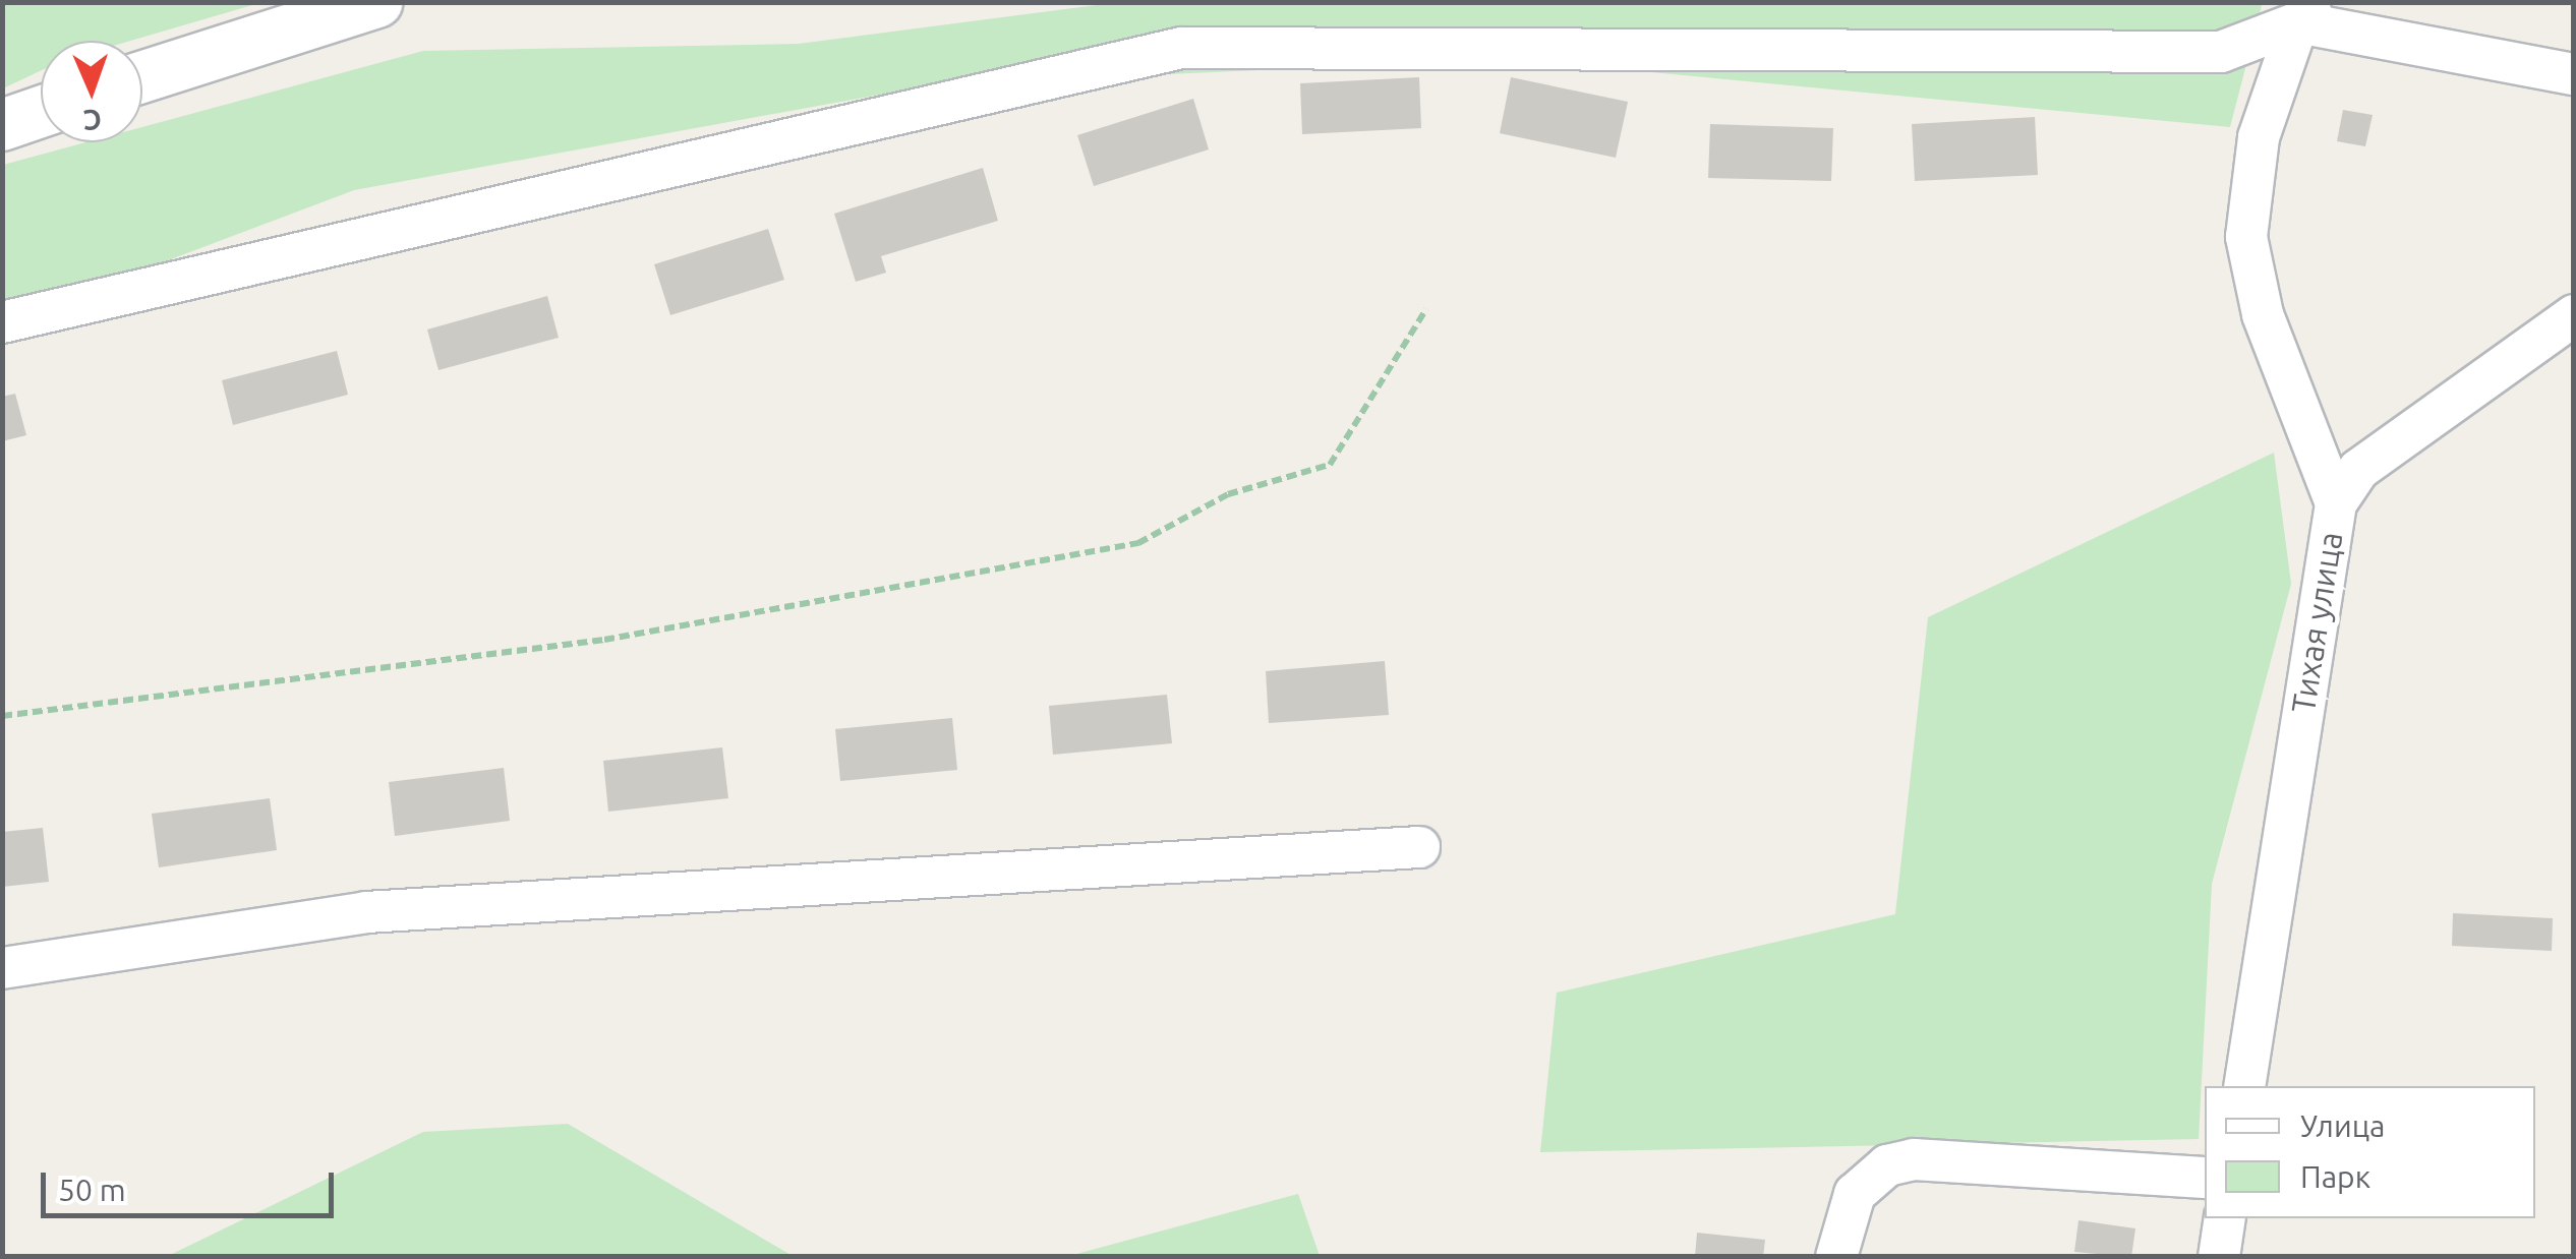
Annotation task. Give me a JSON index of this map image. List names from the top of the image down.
{
  "streets": {
    "street": ["Тихая улица"]
  },
  "legend": ["Улица", "Парк"],
  "scale_bar": "50 m",
  "north": "bottom"
}
